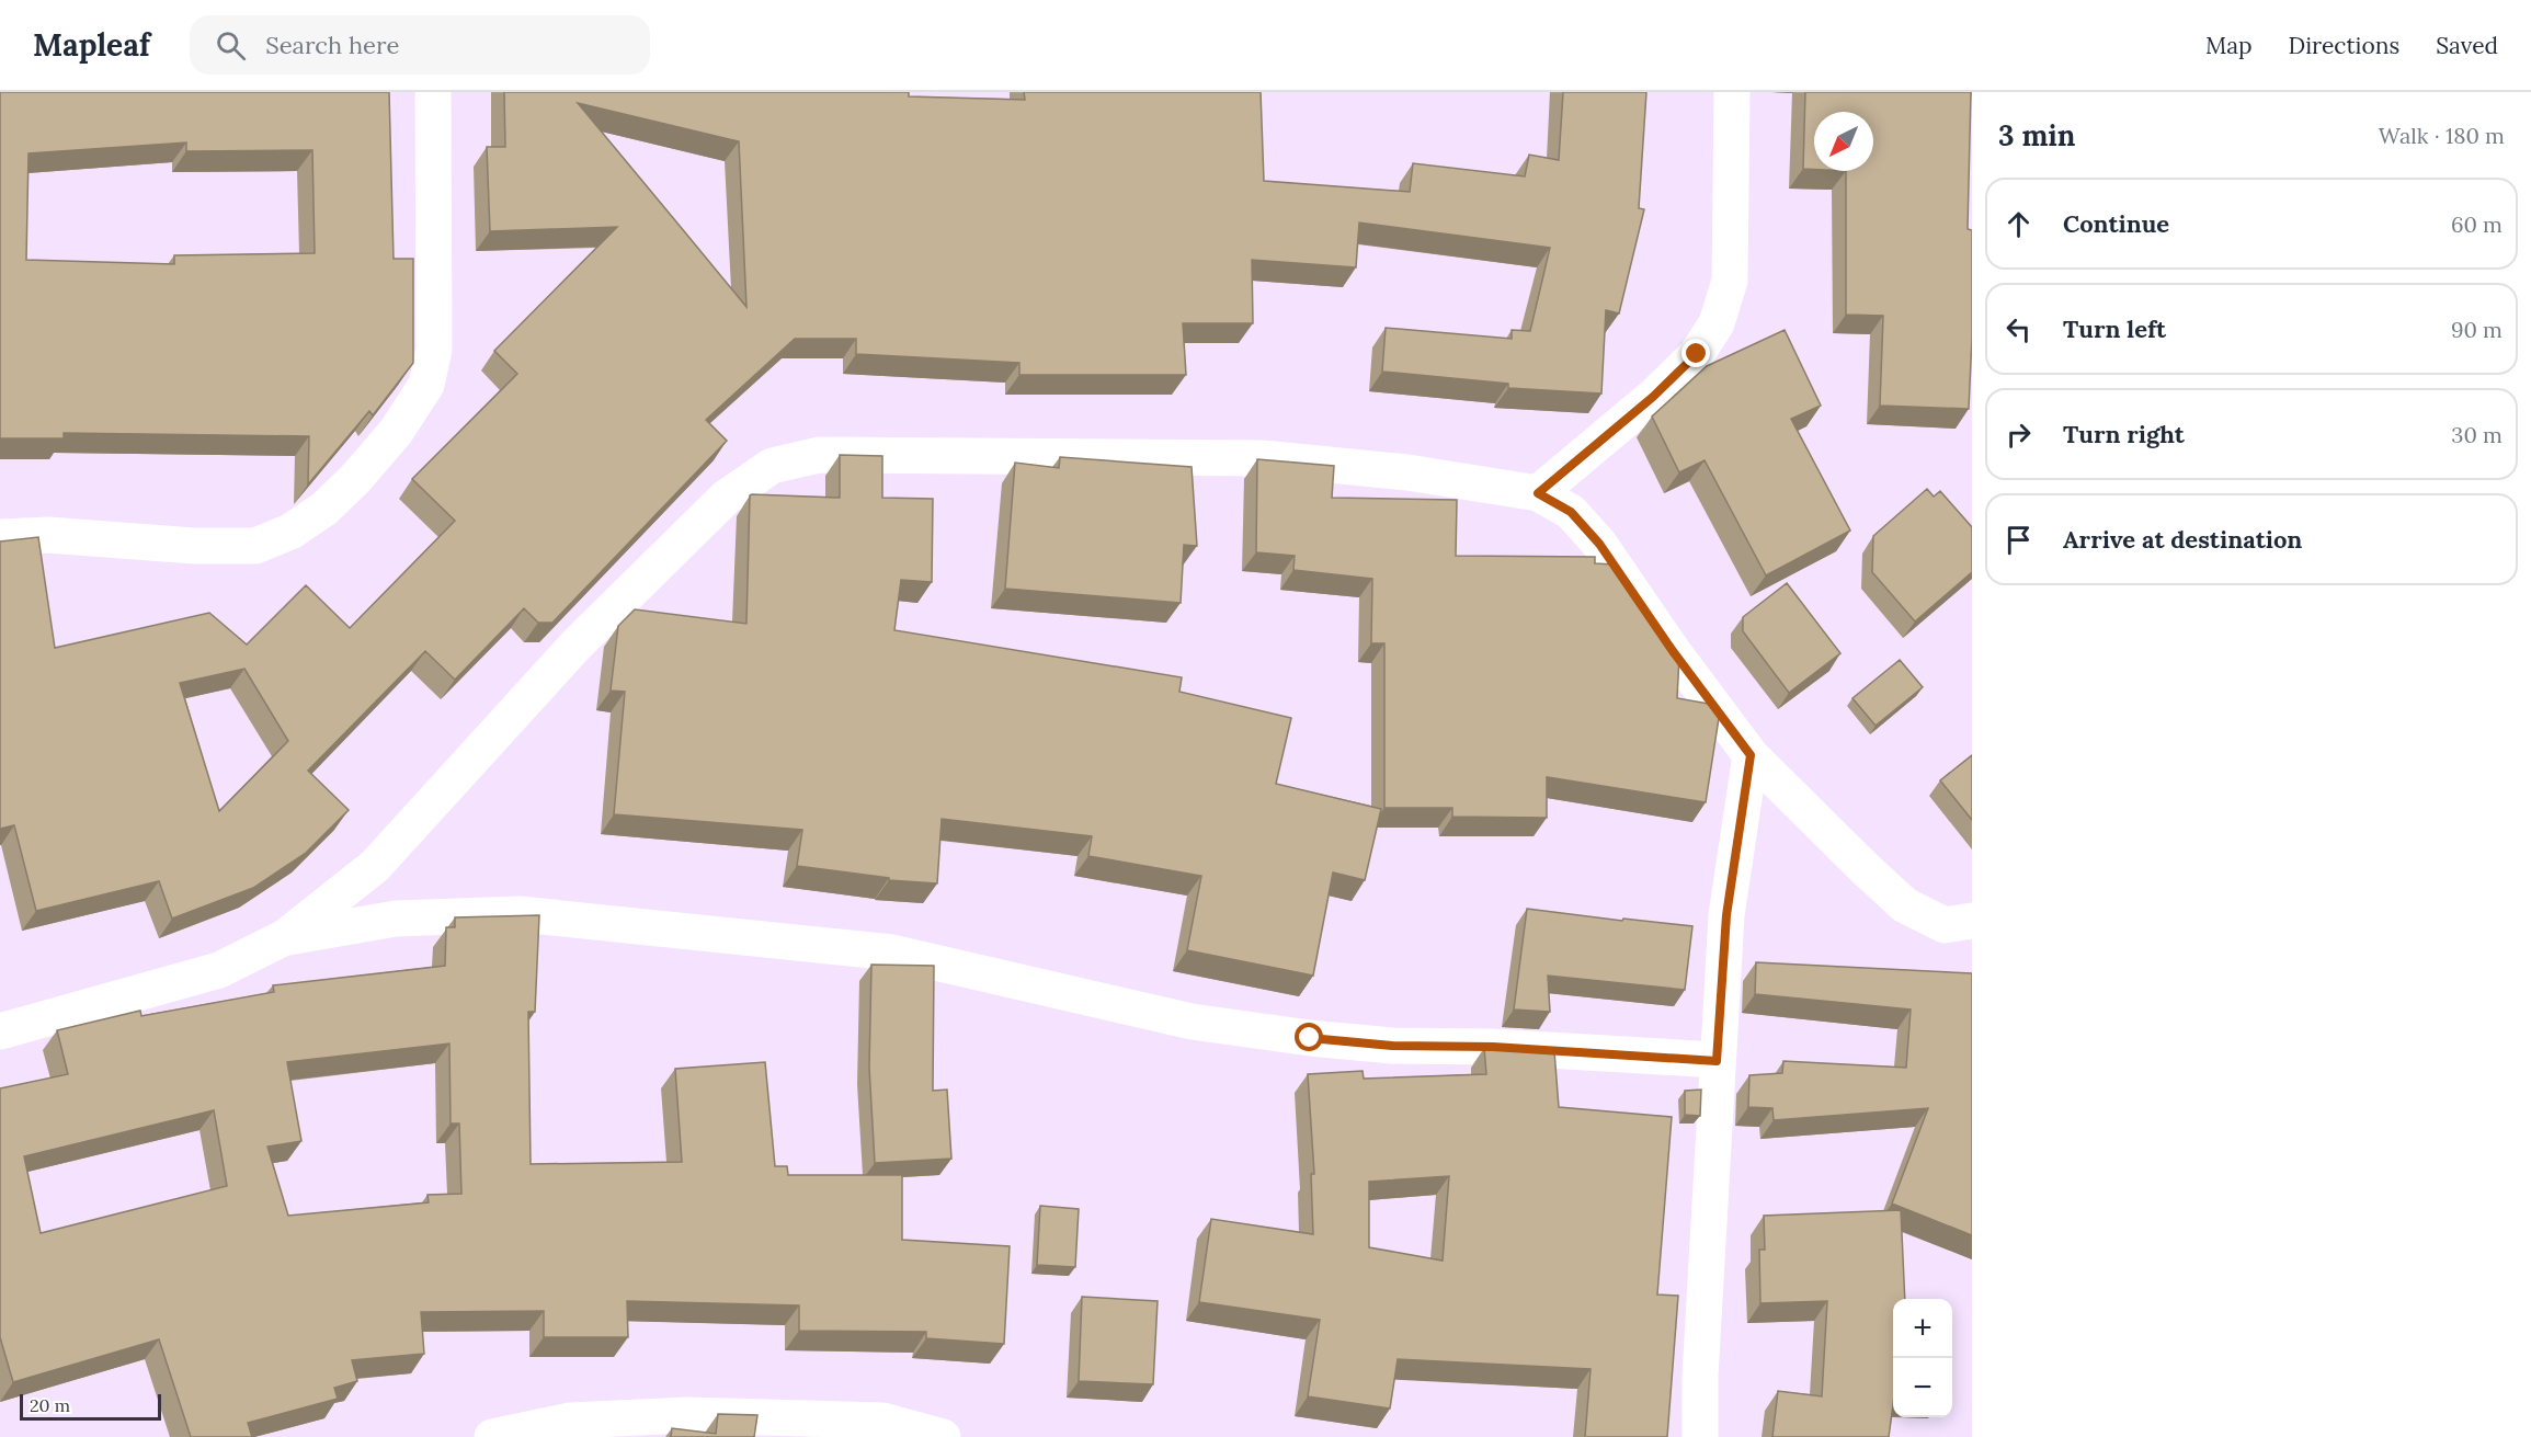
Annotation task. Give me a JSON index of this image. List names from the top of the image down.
{
  "scale_bar": "20 m",
  "north": "bottom left",
  "page": {
    "header": "Mapleaf",
    "search": "Search here",
    "nav": ["Map", "Directions", "Saved"],
    "heading": ["3 min", "Walk · 180 m"],
    "list": [
      ["Continue", "60 m"],
      ["Turn left", "90 m"],
      ["Turn right", "30 m"],
      "Arrive at destination"
    ],
    "map_buttons": ["+", "−"],
    "scale": "20 m"
  }
}
